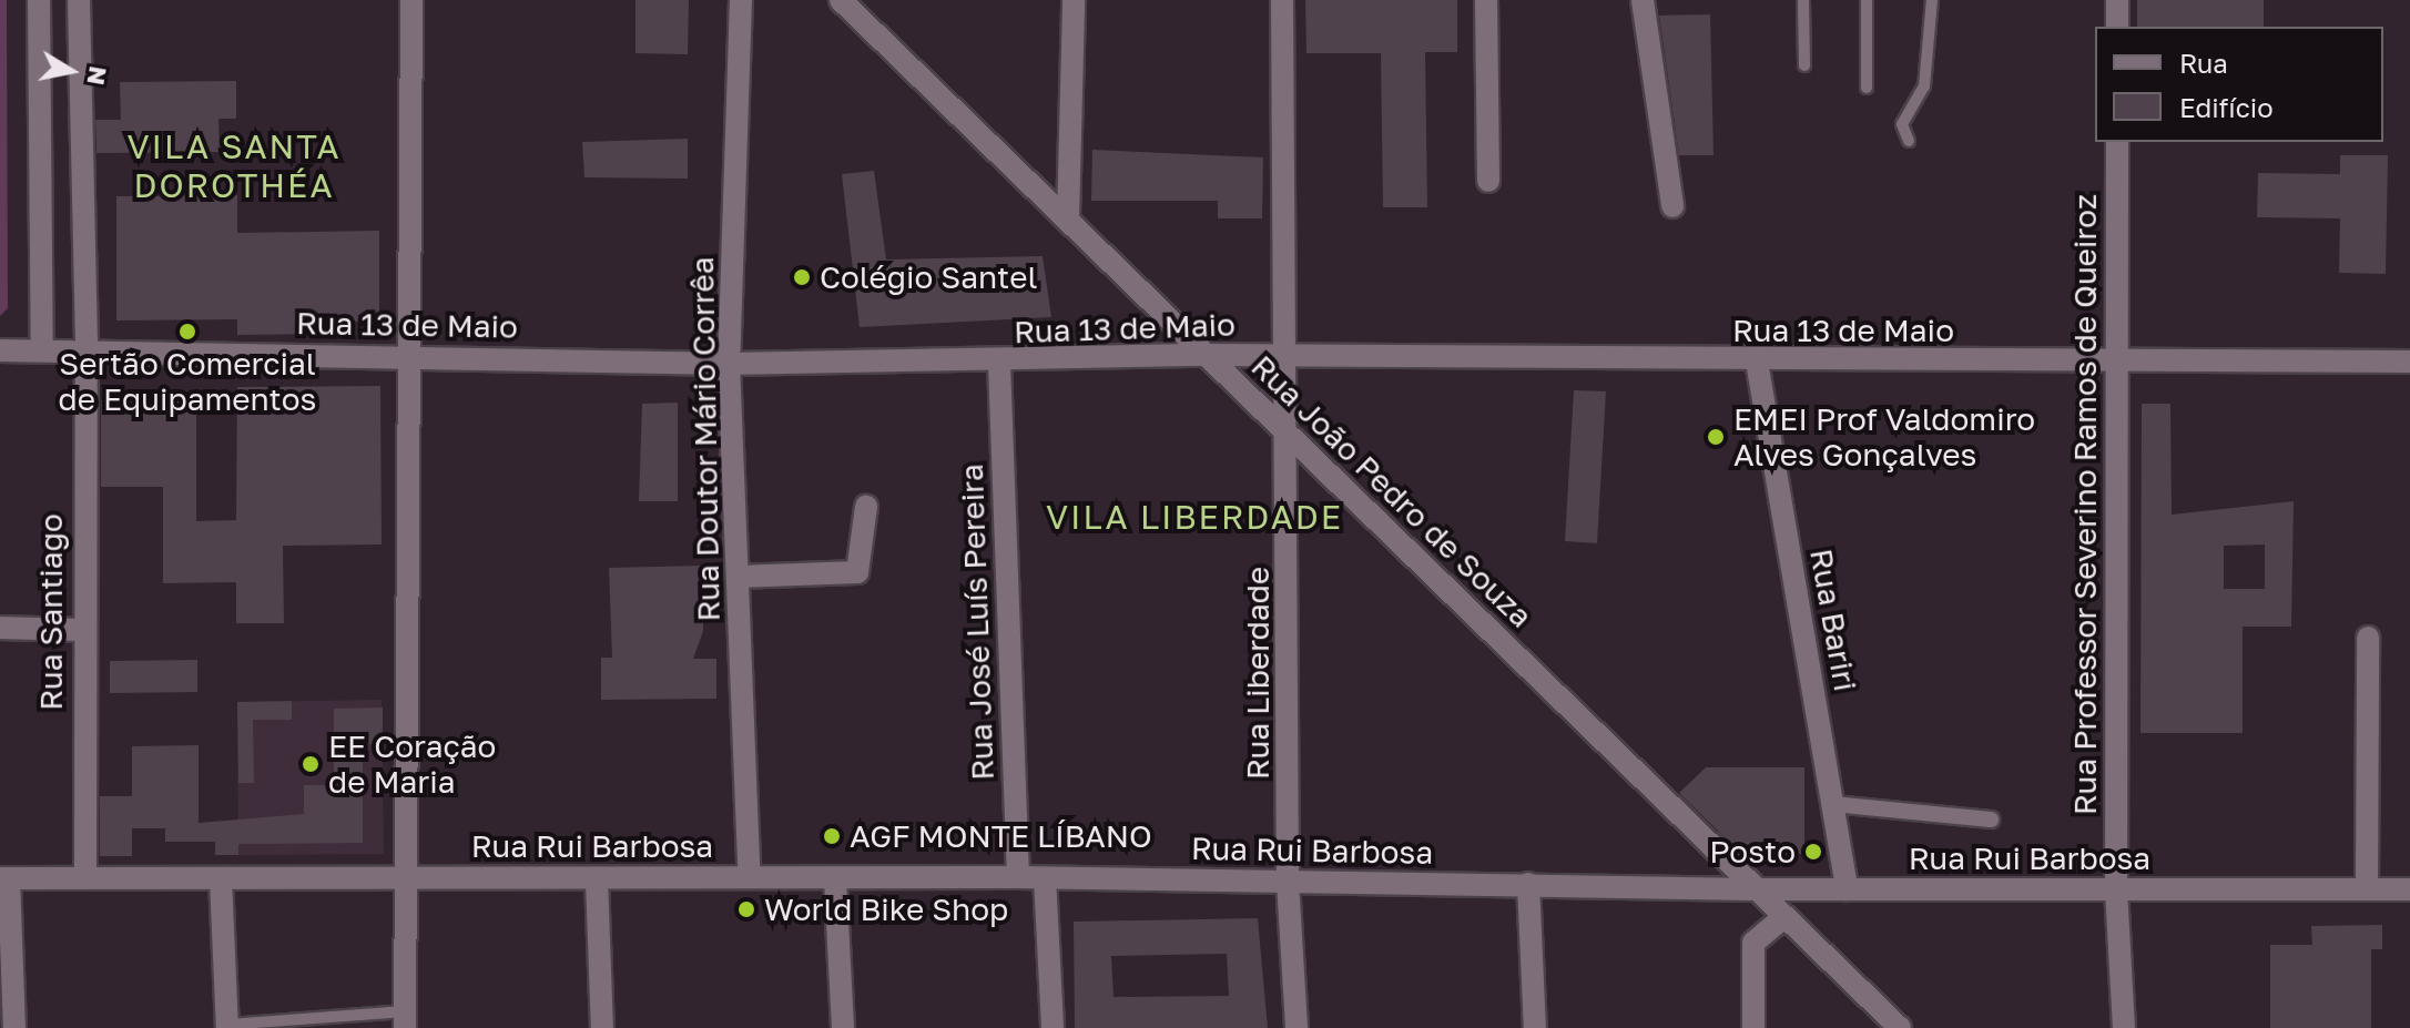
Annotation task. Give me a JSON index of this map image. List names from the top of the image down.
{
  "streets": {
    "street": [
      "Rua 13 de Maio",
      "Rua Doutor Mário Corrêa",
      "Rua João Pedro de Souza",
      "Rua Professor Severino Ramos de Queiroz",
      "Rua Santiago",
      "Rua Bariri",
      "Rua José Luís Pereira",
      "Rua Liberdade",
      "Rua Rui Barbosa"
    ]
  },
  "crossings": [
    ["Rua 13 de Maio", "Rua Doutor Mário Corrêa"],
    ["Rua 13 de Maio", "Rua João Pedro de Souza"],
    ["Rua 13 de Maio", "Rua Professor Severino Ramos de Queiroz"],
    ["Rua 13 de Maio", "Rua Santiago"],
    ["Rua 13 de Maio", "Rua Bariri"],
    ["Rua 13 de Maio", "Rua José Luís Pereira"],
    ["Rua 13 de Maio", "Rua Liberdade"],
    ["Rua Doutor Mário Corrêa", "Rua Rui Barbosa"],
    ["Rua João Pedro de Souza", "Rua Liberdade"],
    ["Rua João Pedro de Souza", "Rua Rui Barbosa"],
    ["Rua Professor Severino Ramos de Queiroz", "Rua Rui Barbosa"],
    ["Rua Santiago", "Rua Rui Barbosa"],
    ["Rua Bariri", "Rua Rui Barbosa"],
    ["Rua José Luís Pereira", "Rua Rui Barbosa"],
    ["Rua Liberdade", "Rua Rui Barbosa"]
  ],
  "districts": ["VILA SANTA DOROTHÉA", "VILA LIBERDADE"],
  "places": [
    "Colégio Santel",
    "Sertão Comercial de Equipamentos",
    "EMEI Prof Valdomiro Alves Gonçalves",
    "EE Coração de Maria",
    "AGF MONTE LÍBANO",
    "Posto",
    "World Bike Shop"
  ],
  "legend": ["Rua", "Edifício"],
  "north": "right"
}
